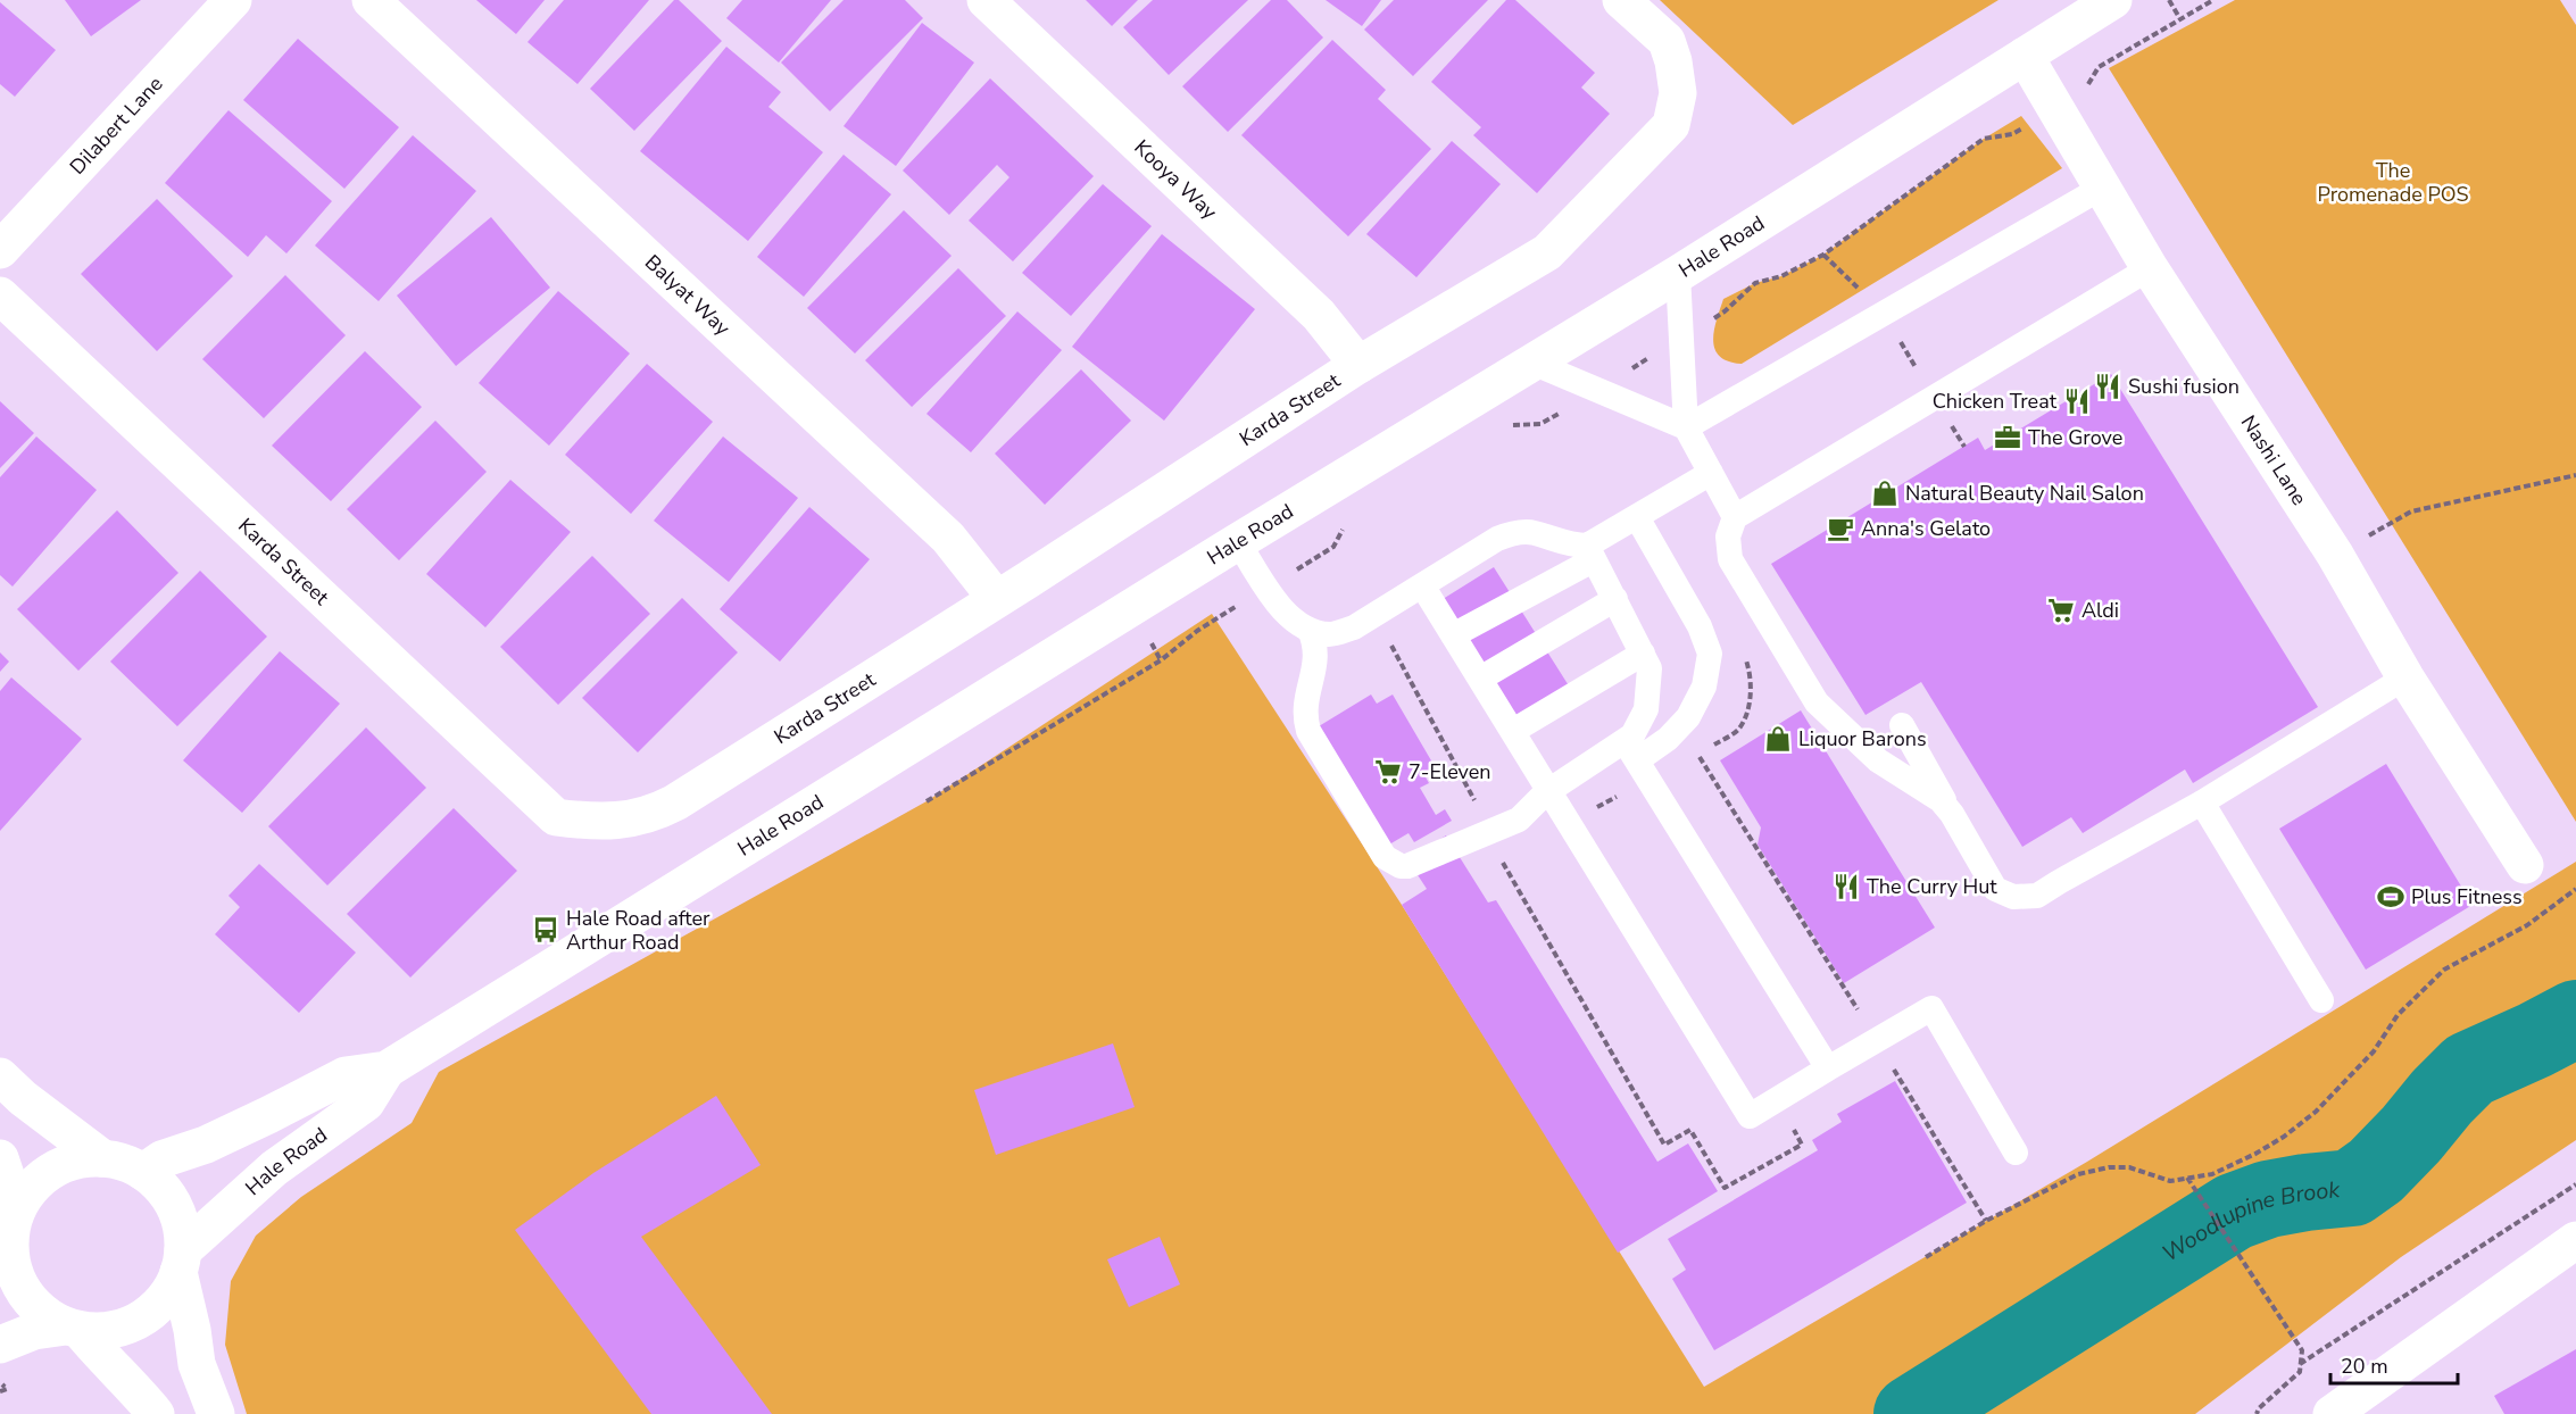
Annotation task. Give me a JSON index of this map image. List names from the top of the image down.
{
  "streets": {
    "street": [
      "Dilabert Lane",
      "Kooya Way",
      "Hale Road",
      "Balyat Way",
      "Karda Street",
      "Nashi Lane"
    ]
  },
  "crossings": [
    ["Kooya Way", "Karda Street"],
    ["Hale Road", "Nashi Lane"],
    ["Balyat Way", "Karda Street"]
  ],
  "water": ["Woodlupine Brook"],
  "parks": ["The Promenade POS"],
  "places": {
    "restaurant": ["Sushi fusion", "Chicken Treat", "The Curry Hut"],
    "office": ["The Grove"],
    "shop": ["Natural Beauty Nail Salon", "Liquor Barons"],
    "cafe": ["Anna's Gelato"],
    "supermarket": ["Aldi", "7-Eleven"],
    "sports": ["Plus Fitness"],
    "bus stop": ["Hale Road after Arthur Road"]
  },
  "scale_bar": "20 m"
}
